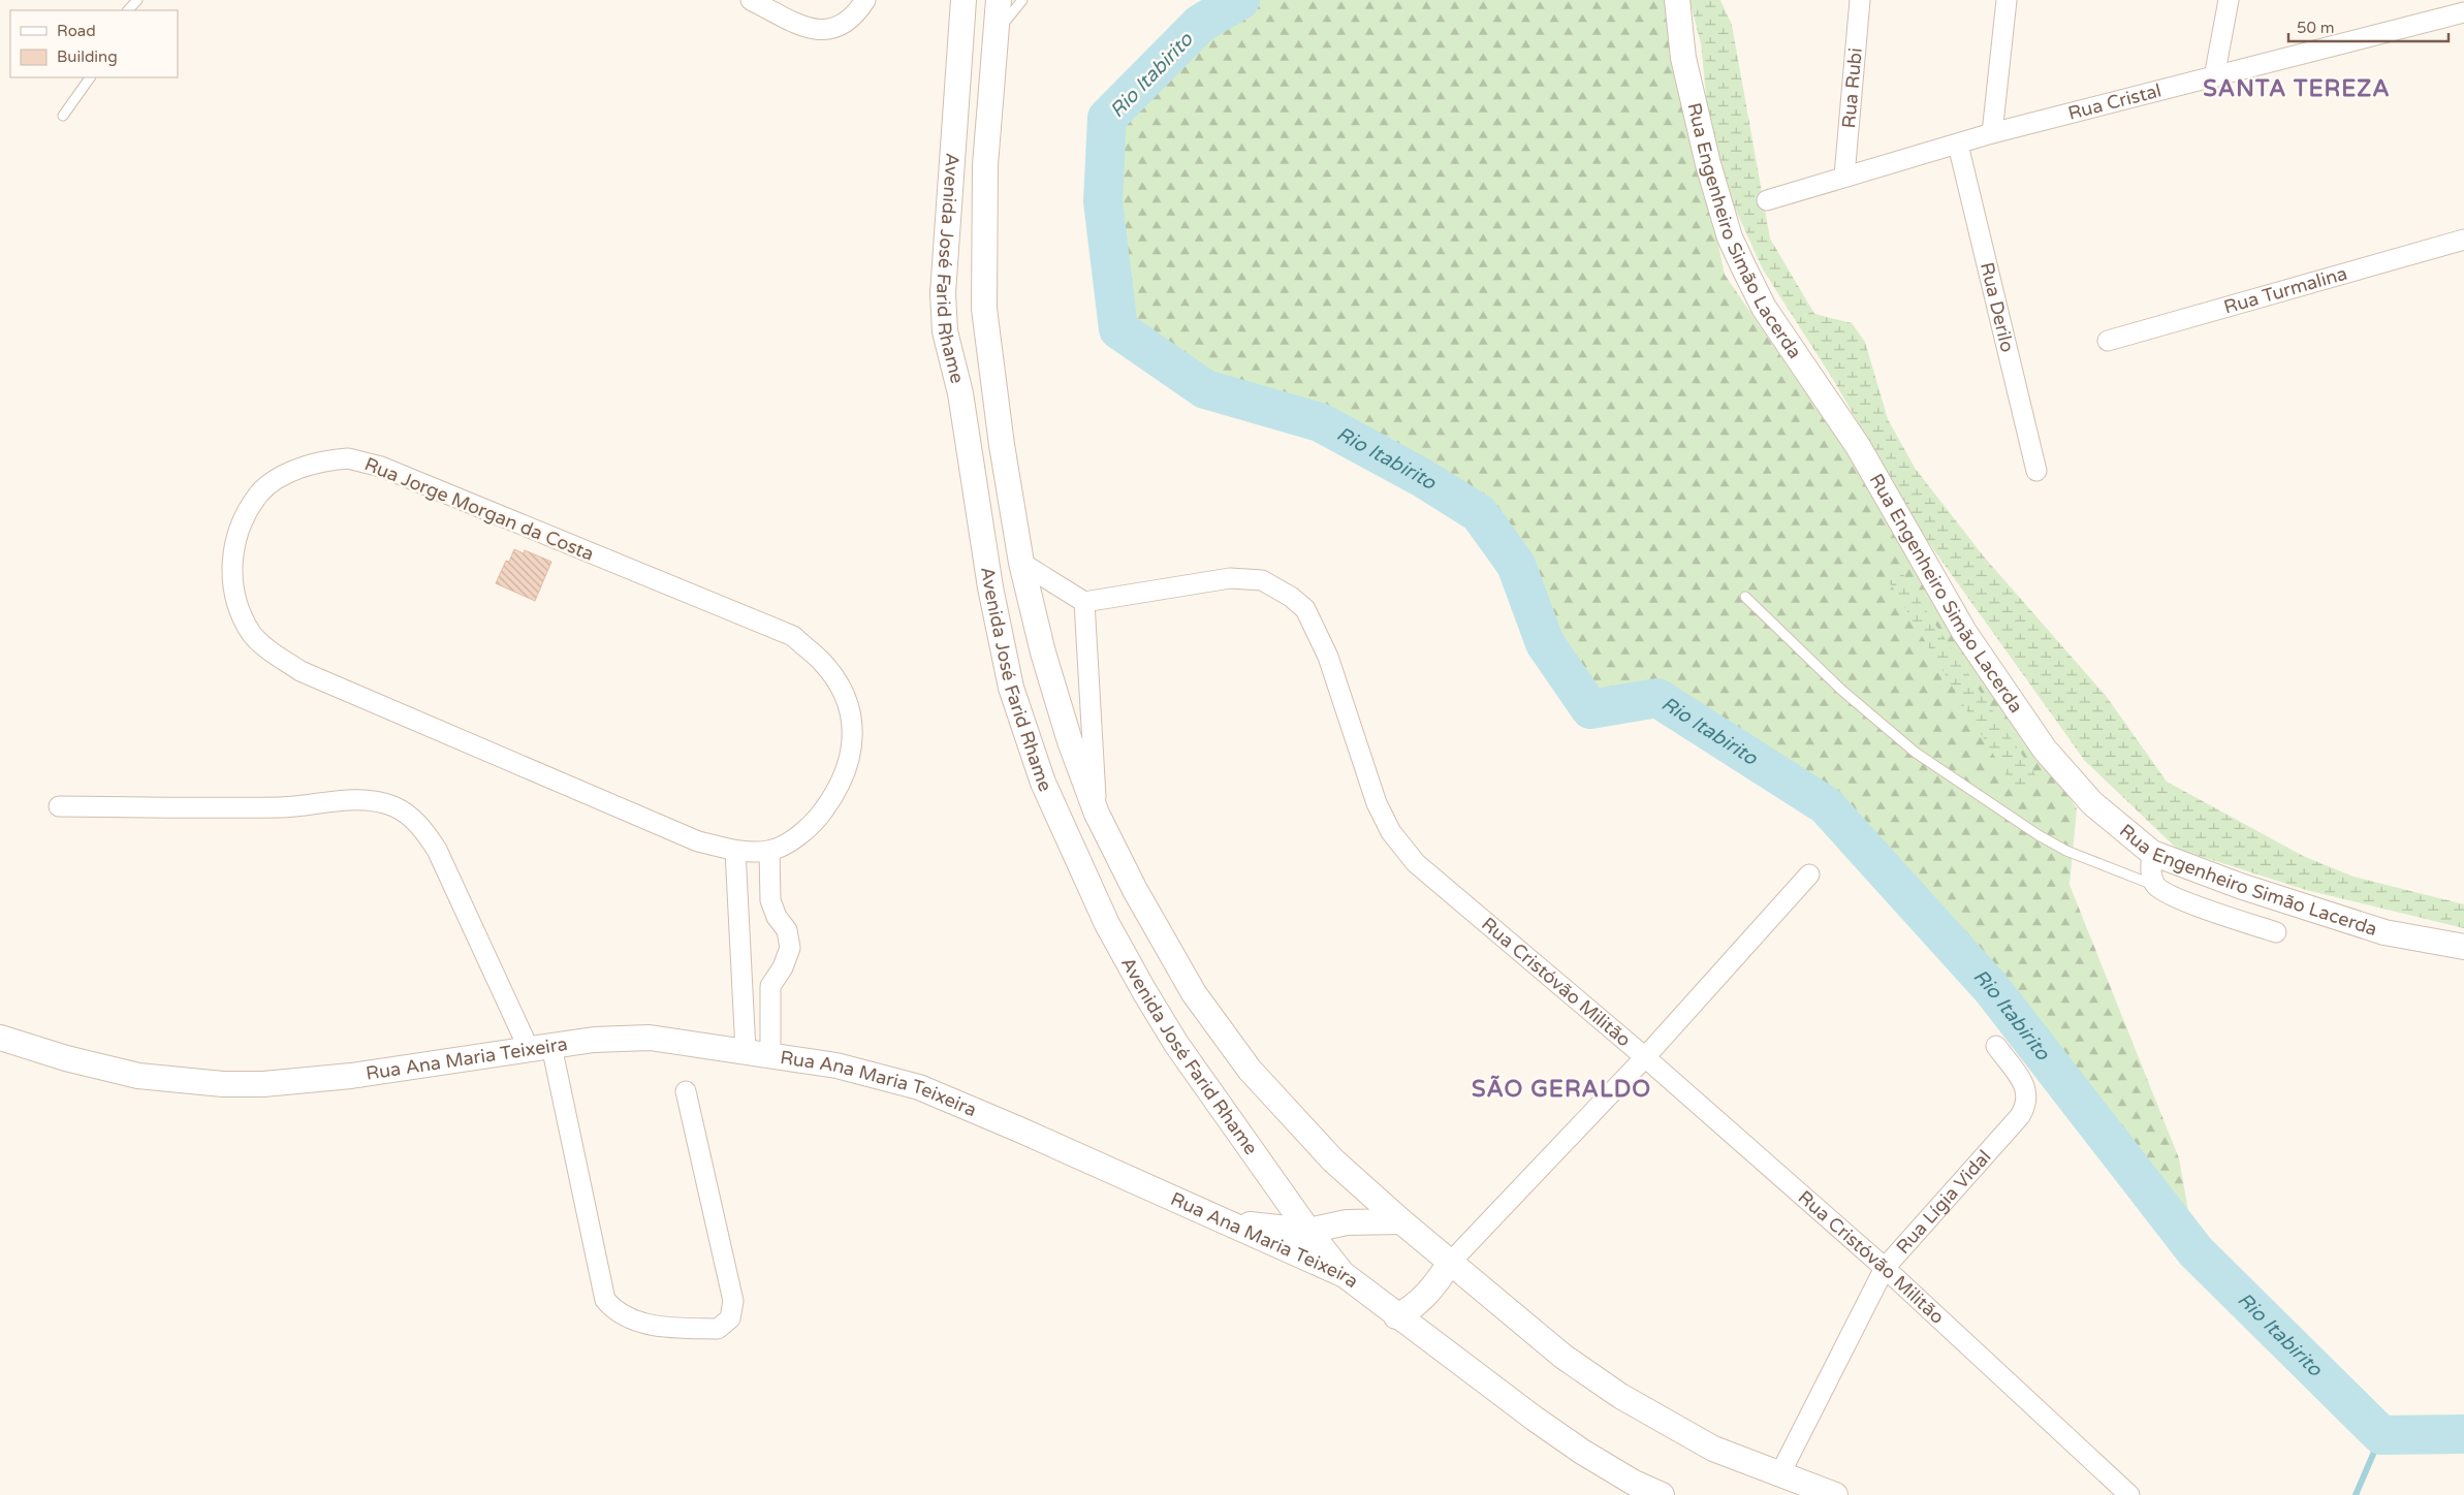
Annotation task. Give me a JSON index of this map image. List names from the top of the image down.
{
  "streets": {
    "street": [
      "Rua Rubi",
      "Rua Cristal",
      "Rua Engenheiro Simão Lacerda",
      "Avenida José Farid Rhame",
      "Rua Turmalina",
      "Rua Derilo",
      "Rua Jorge Morgan da Costa",
      "Rua Cristóvão Militão",
      "Rua Ana Maria Teixeira",
      "Rua Lígia Vidal"
    ]
  },
  "crossings": [
    ["Rua Rubi", "Rua Cristal"],
    ["Rua Cristal", "Rua Derilo"],
    ["Avenida José Farid Rhame", "Rua Ana Maria Teixeira"],
    ["Rua Cristóvão Militão", "Rua Lígia Vidal"]
  ],
  "districts": ["SANTA TEREZA", "SÃO GERALDO"],
  "water": ["Rio Itabirito"],
  "legend": ["Road", "Building"],
  "scale_bar": "50 m"
}
